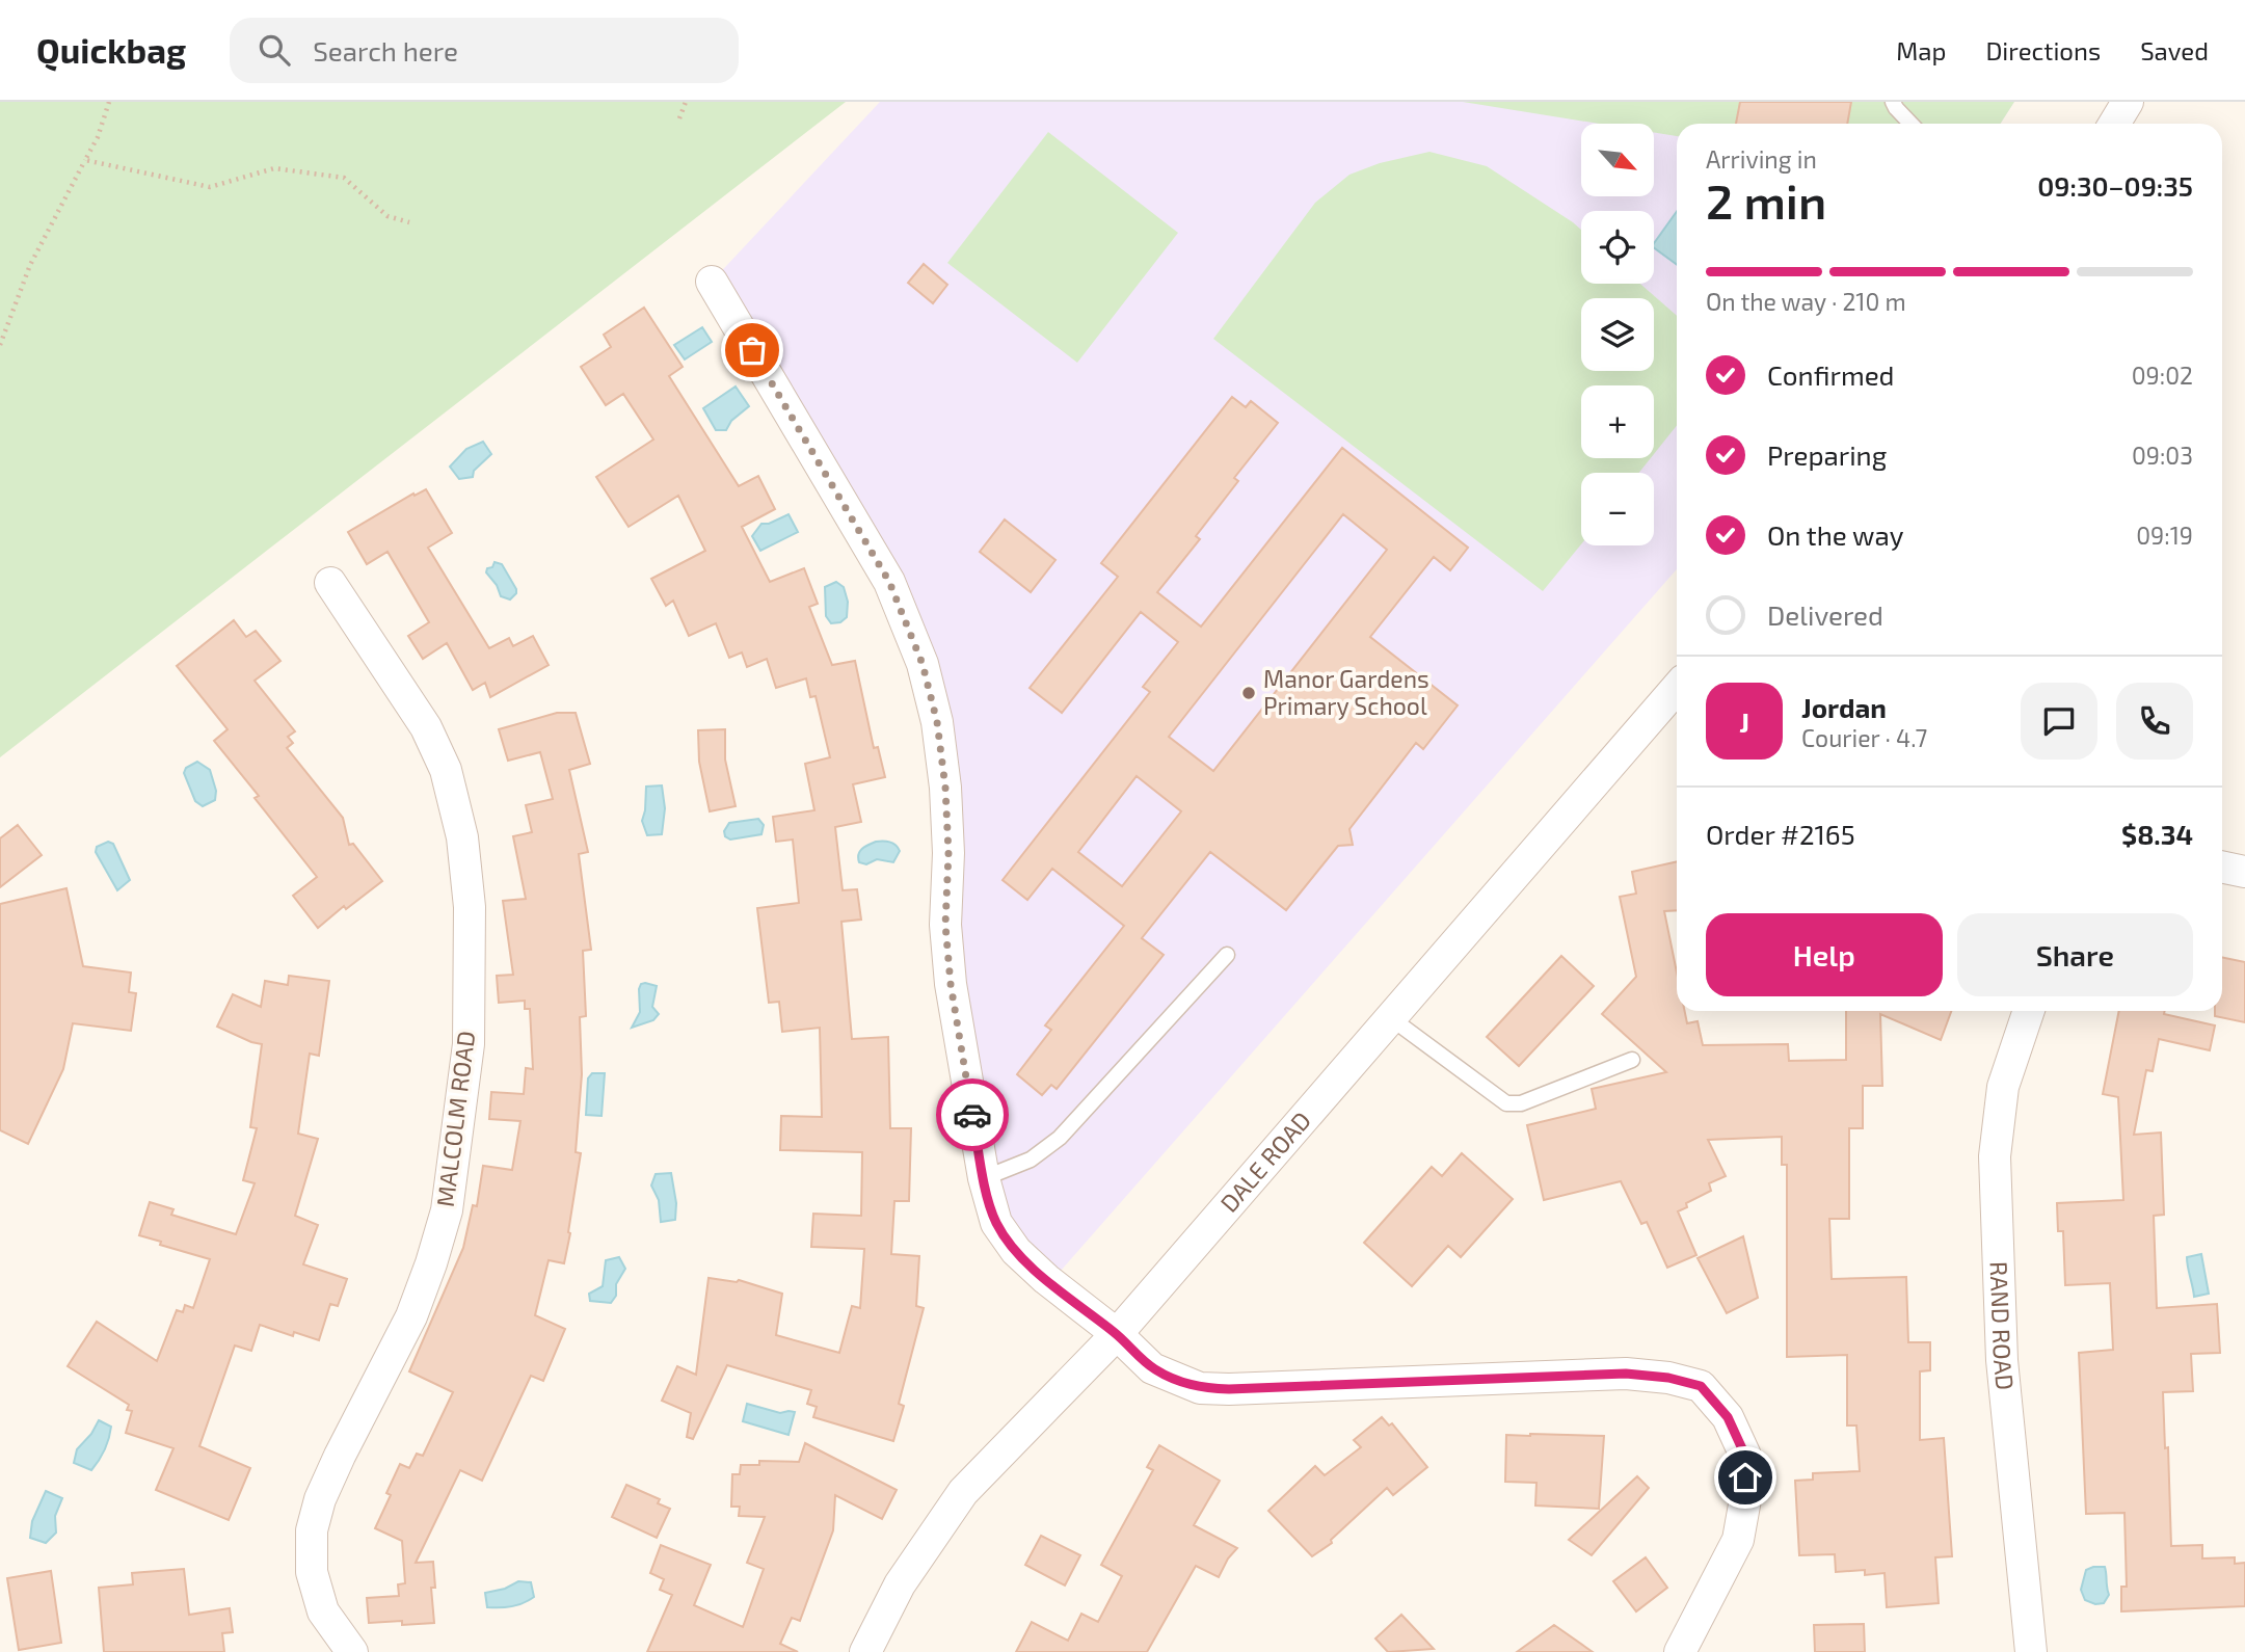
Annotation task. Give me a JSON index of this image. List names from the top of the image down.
{
  "streets": {
    "street": ["MALCOLM ROAD", "DALE ROAD", "RAND ROAD"]
  },
  "places": ["Manor Gardens Primary School"],
  "north": "bottom right",
  "page": {
    "header": "Quickbag",
    "search": "Search here",
    "nav": ["Map", "Directions", "Saved"],
    "map_buttons": ["+", "−"],
    "heading": ["2 min", "Arriving in", "09:30–09:35"],
    "panel": [
      "Jordan",
      "Courier · 4.7",
      "Order #2165",
      "$8.34"
    ],
    "bar": "On the way · 210 m",
    "list": [
      ["Confirmed", "09:02"],
      ["Preparing", "09:03"],
      ["On the way", "09:19"],
      "Delivered"
    ],
    "round": "J",
    "buttons": ["Help", "Share"]
  }
}
